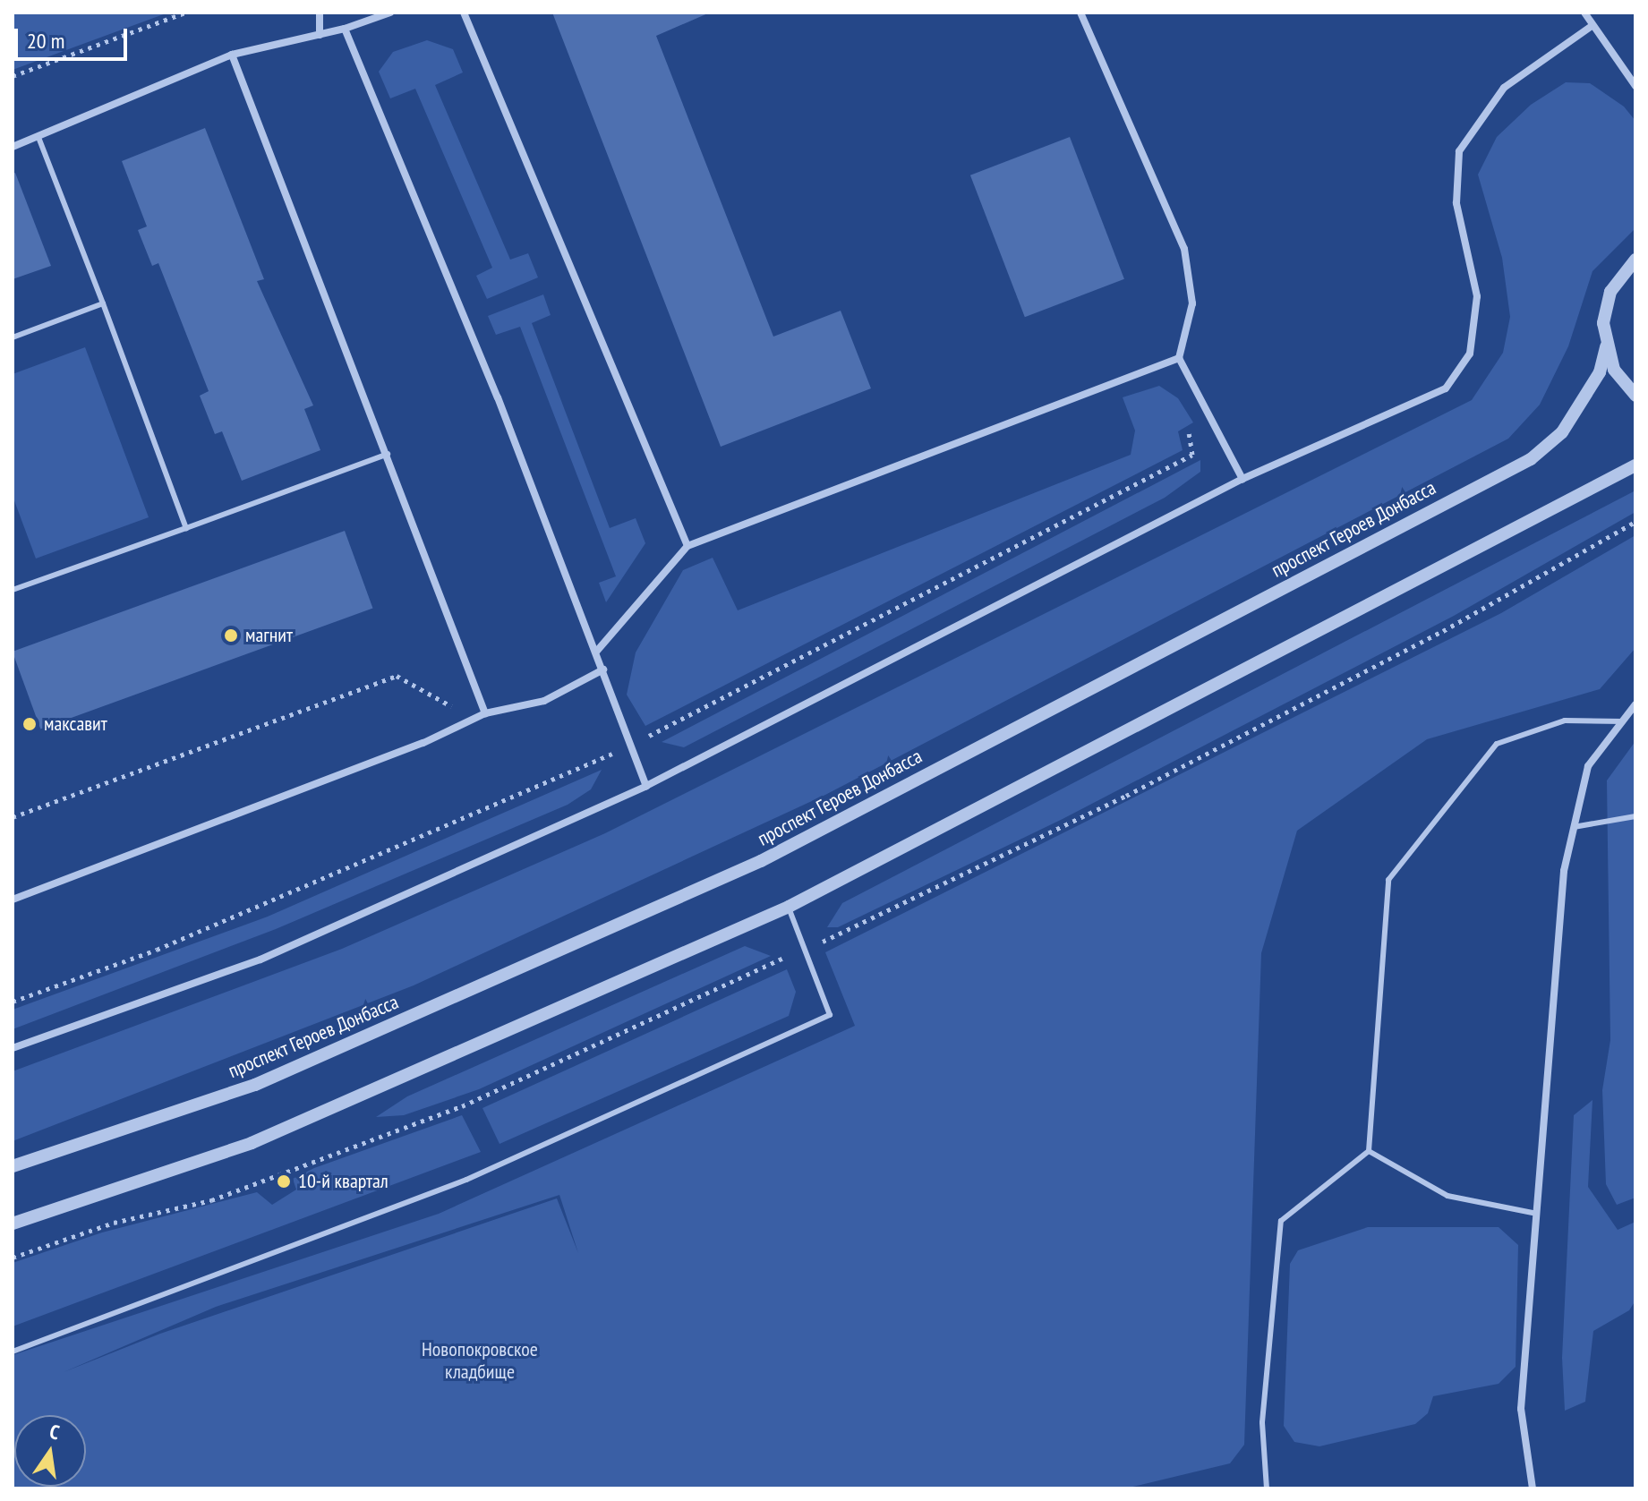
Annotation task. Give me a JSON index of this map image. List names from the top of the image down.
{
  "streets": {
    "street": ["проспект Героев Донбасса"]
  },
  "parks": ["Новопокровское кладбище"],
  "places": ["магнит", "максавит", "10-й квартал"],
  "scale_bar": "20 m",
  "north": "top"
}
